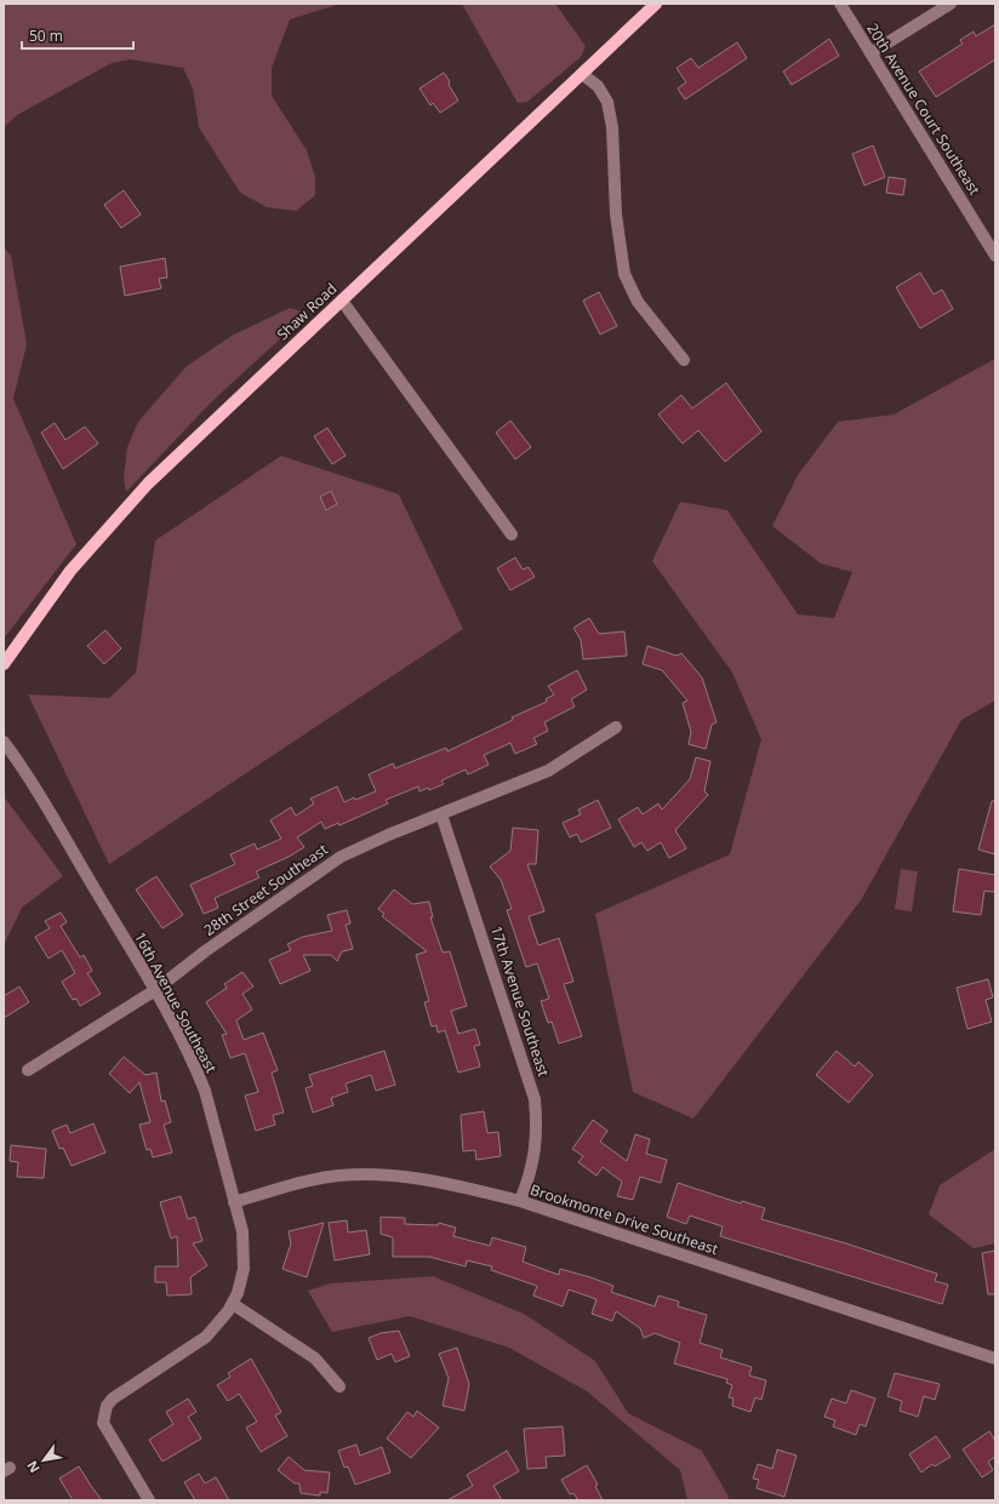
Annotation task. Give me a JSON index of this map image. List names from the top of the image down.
{
  "streets": {
    "main road": ["Shaw Road"],
    "street": [
      "20th Avenue Court Southeast",
      "28th Street Southeast",
      "17th Avenue Southeast",
      "16th Avenue Southeast",
      "Brookmonte Drive Southeast"
    ]
  },
  "crossings": [
    ["28th Street Southeast", "17th Avenue Southeast"],
    ["28th Street Southeast", "16th Avenue Southeast"],
    ["17th Avenue Southeast", "Brookmonte Drive Southeast"],
    ["16th Avenue Southeast", "Brookmonte Drive Southeast"]
  ],
  "scale_bar": "50 m",
  "north": "bottom left"
}
